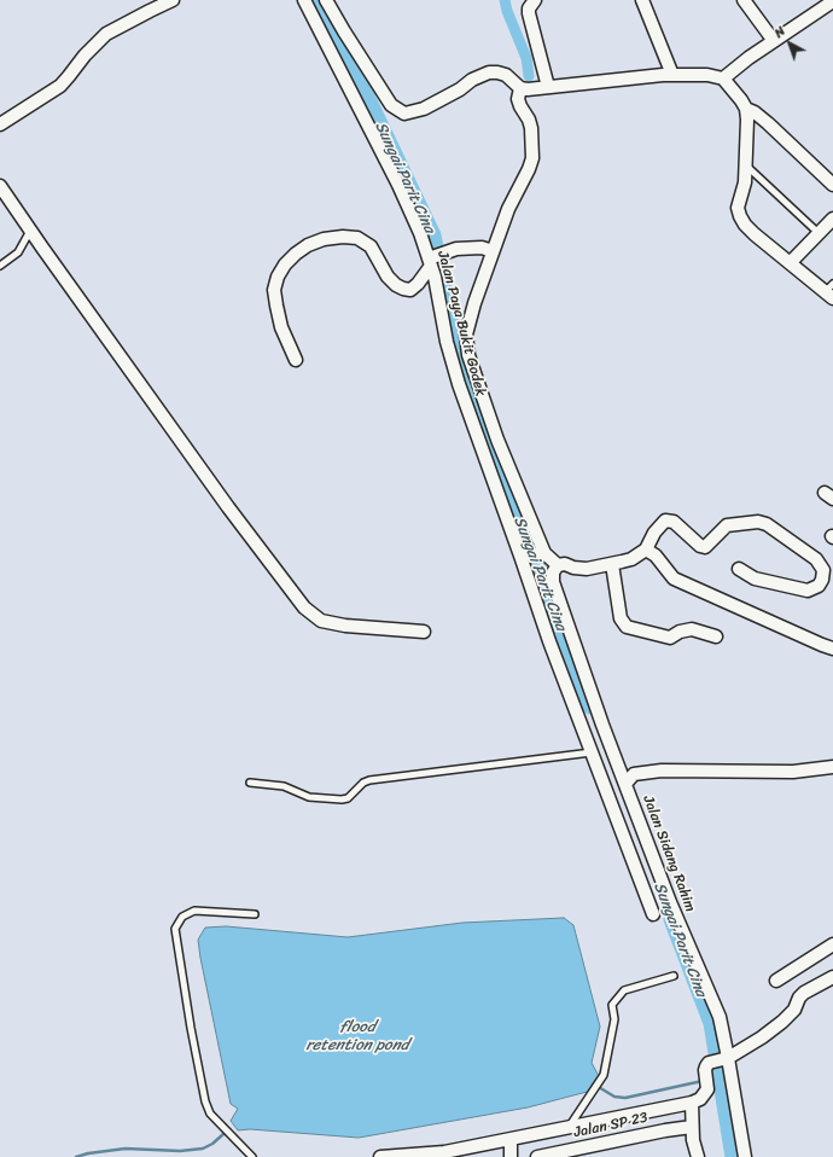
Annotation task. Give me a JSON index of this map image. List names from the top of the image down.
{
  "streets": {
    "street": ["Jalan Paya Bukit Godek", "Jalan Sidang Rahim", "Jalan SP 23"]
  },
  "water": ["Sungai Parit Cina", "flood retention pond"],
  "north": "top left"
}
